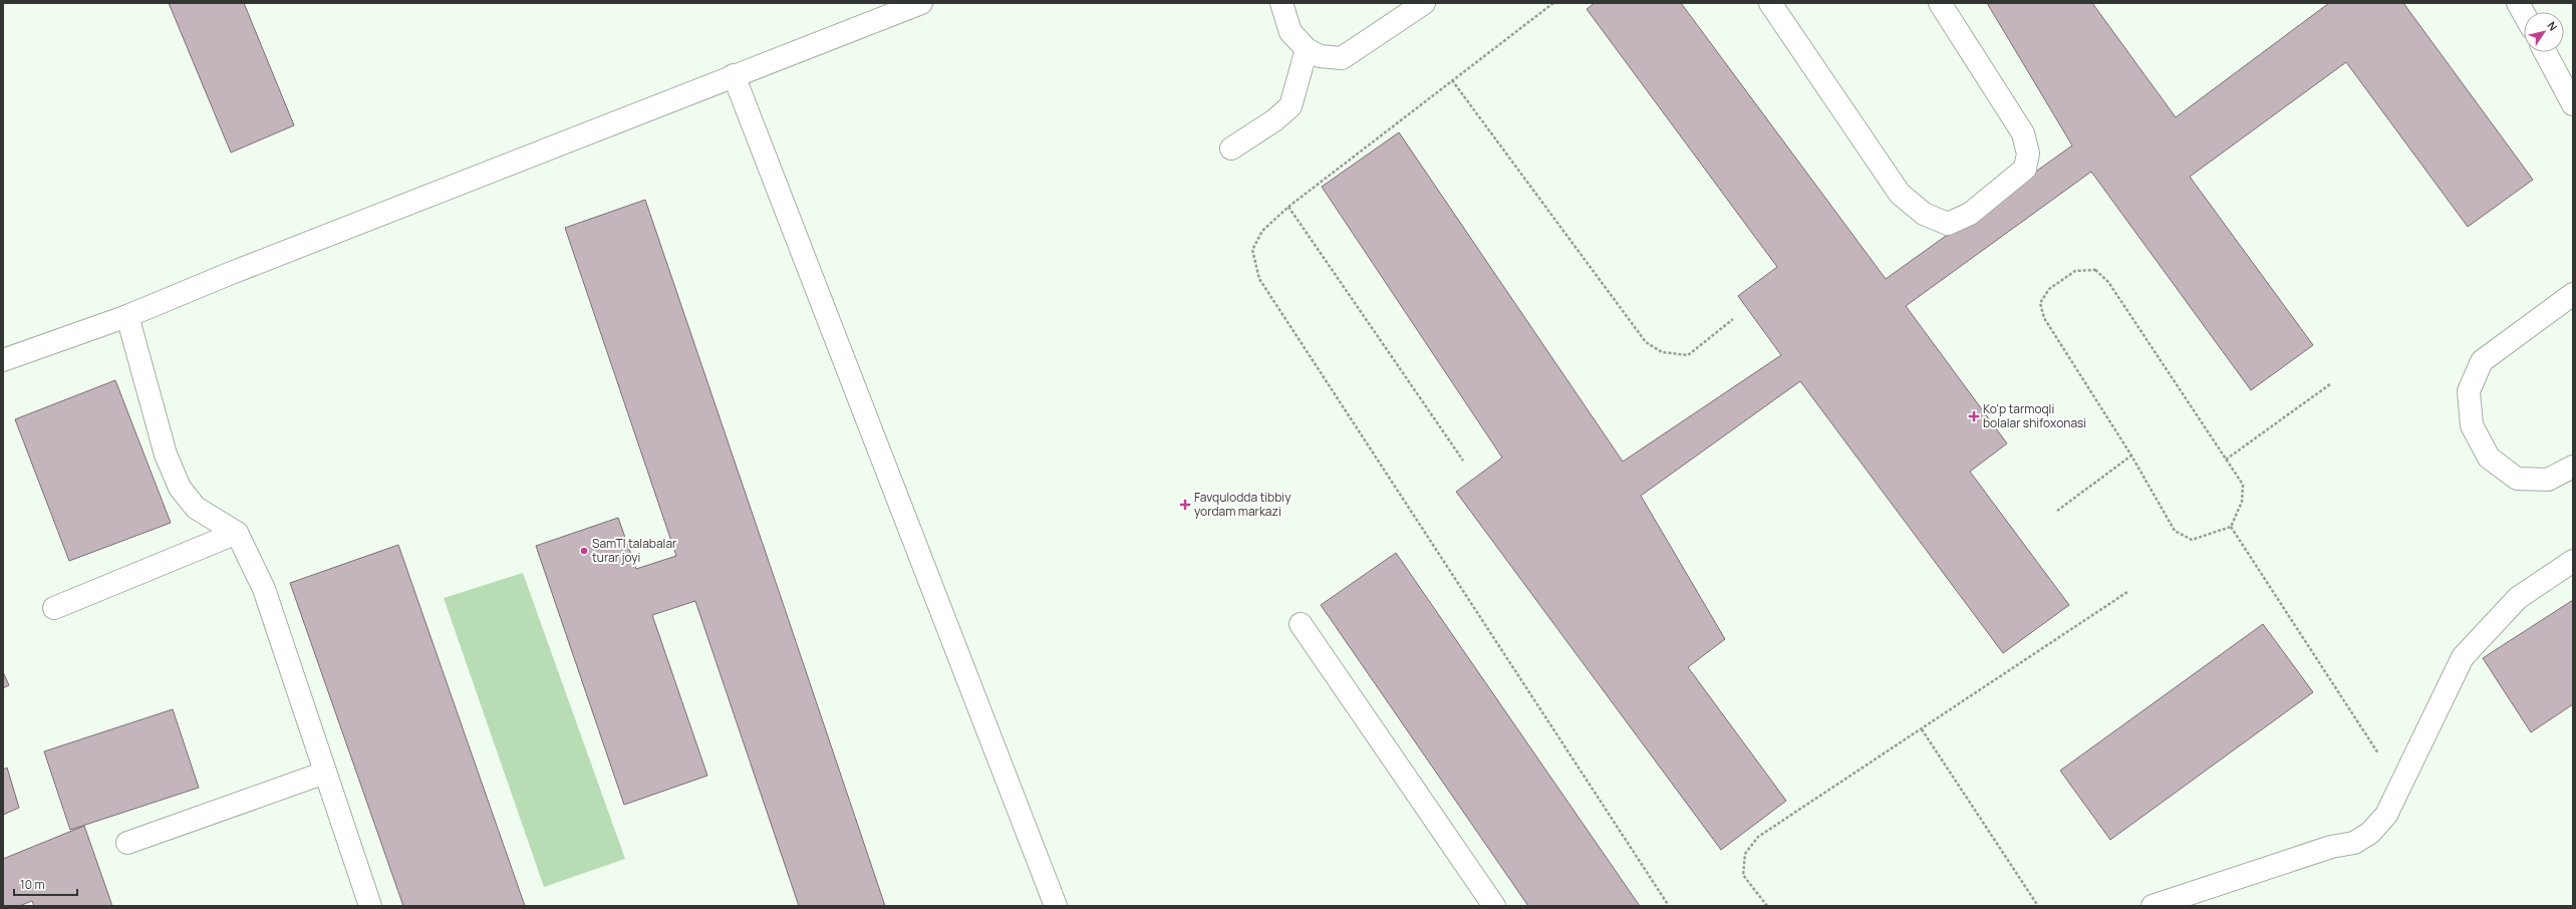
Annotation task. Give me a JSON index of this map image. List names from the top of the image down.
{
  "places": {
    "health": ["Ko'p tarmoqli bolalar shifoxonasi", "Favqulodda tibbiy yordam markazi"],
    "other": ["SamTI talabalar turar joyi"]
  },
  "scale_bar": "10 m",
  "north": "top right"
}
